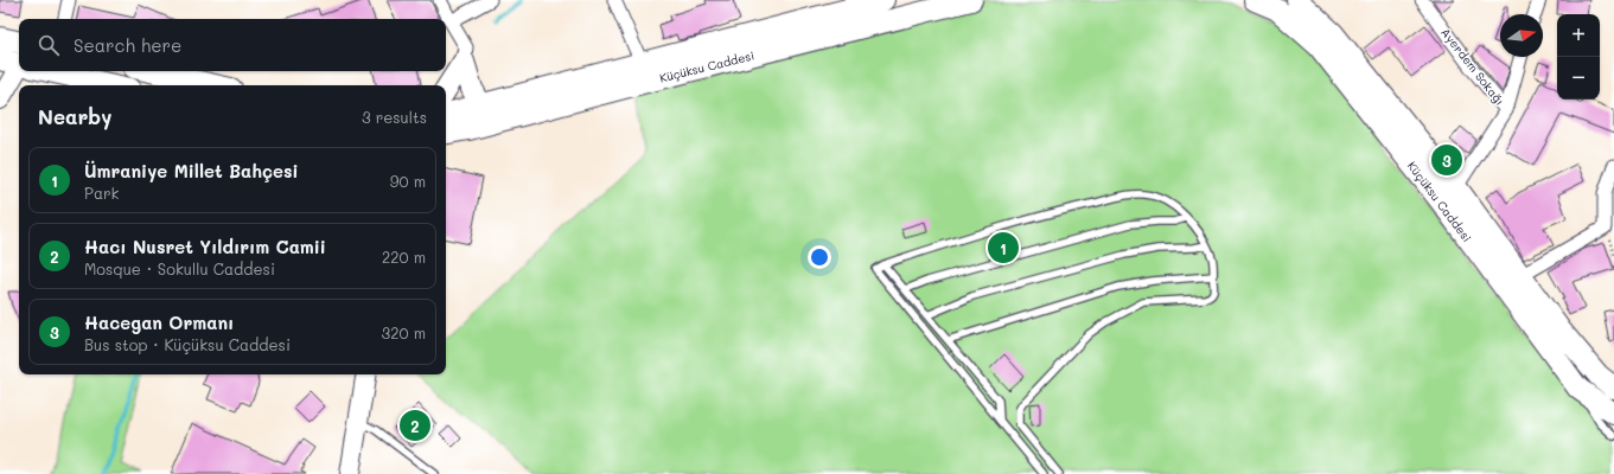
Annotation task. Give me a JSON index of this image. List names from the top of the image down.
{
  "streets": {
    "main road": ["Küçüksu Caddesi"],
    "street": ["Ayerdem Sokağı"]
  },
  "north": "right",
  "page": {
    "map_buttons": ["+", "−"],
    "search": "Search here",
    "heading": ["Nearby", "3 results"],
    "pins": ["3", "1", "2"],
    "list": [
      {
        "mark": "1",
        "name": "Ümraniye Millet Bahçesi",
        "note": "Park",
        "value": "90 m"
      },
      {
        "mark": "2",
        "name": "Hacı Nusret Yıldırım Camii",
        "note": "Mosque · Sokullu Caddesi",
        "value": "220 m"
      },
      {
        "mark": "3",
        "name": "Hacegan Ormanı",
        "note": "Bus stop · Küçüksu Caddesi",
        "value": "320 m"
      }
    ]
  }
}
